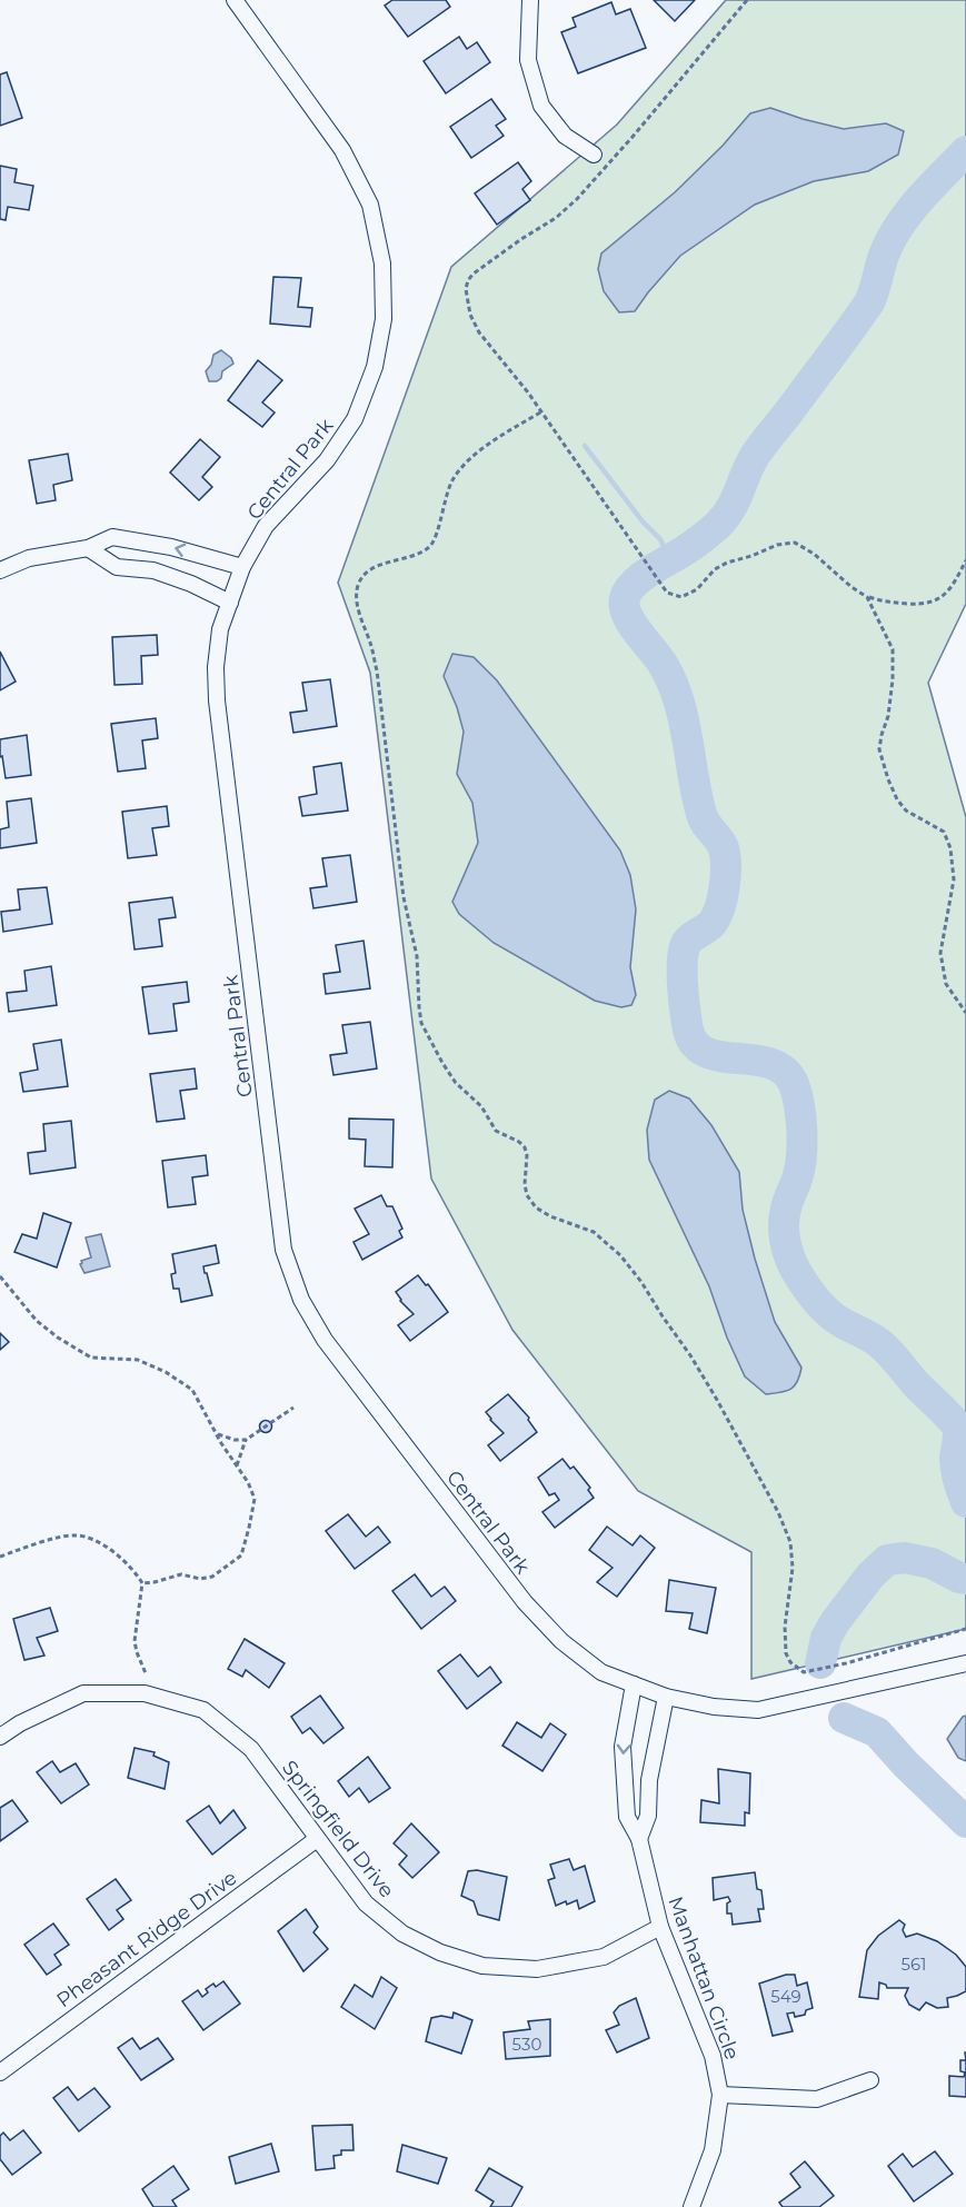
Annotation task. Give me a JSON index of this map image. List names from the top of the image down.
{
  "streets": {
    "street": [
      "Central Park",
      "Springfield Drive",
      "Pheasant Ridge Drive",
      "Manhattan Circle"
    ]
  },
  "crossings": [
    ["Central Park", "Manhattan Circle"],
    ["Springfield Drive", "Pheasant Ridge Drive"],
    ["Springfield Drive", "Manhattan Circle"]
  ],
  "house_numbers": ["561", "549", "530"]
}
